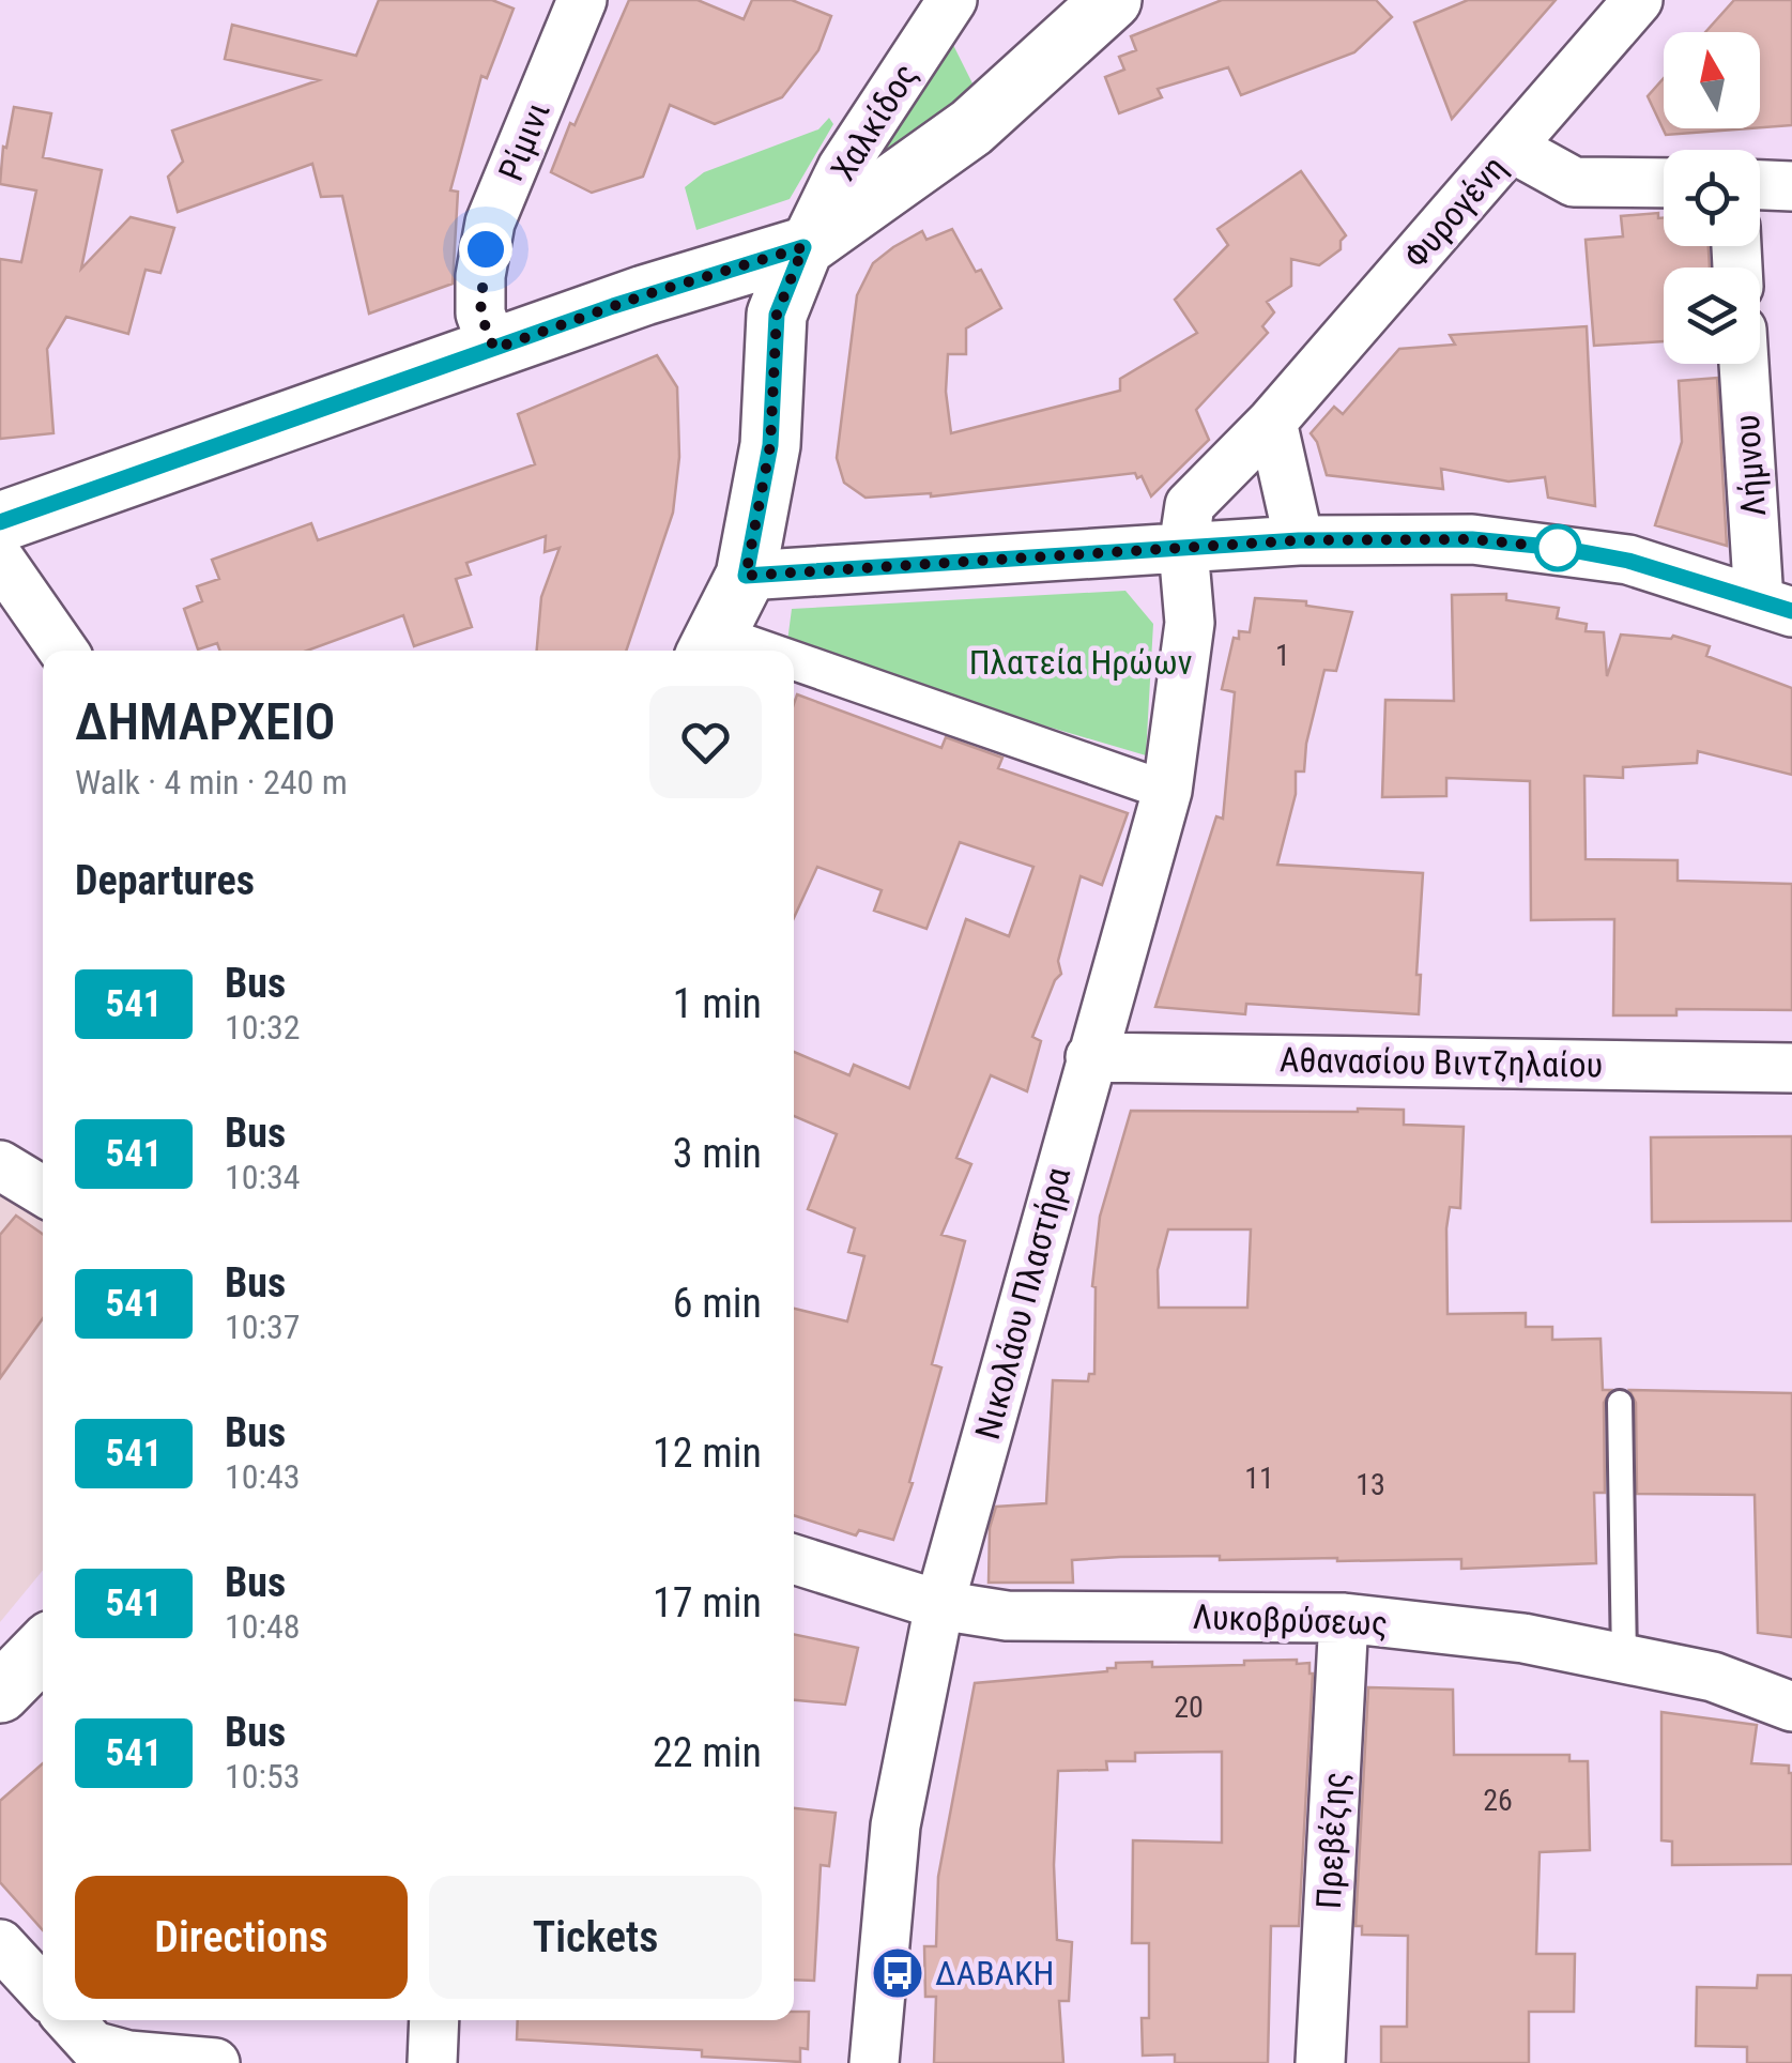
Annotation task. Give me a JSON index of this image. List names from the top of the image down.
{
  "streets": {
    "street": [
      "Χαλκίδος",
      "Ρίμινι",
      "Φυρογένη",
      "Λήμνου",
      "Αθανασίου Βιντζηλαίου",
      "Νικολάου Πλαστήρα",
      "Λυκοβρύσεως",
      "Πρεβέζης"
    ]
  },
  "crossings": [
    ["Φυρογένη", "Νικολάου Πλαστήρα"],
    ["Αθανασίου Βιντζηλαίου", "Νικολάου Πλαστήρα"],
    ["Νικολάου Πλαστήρα", "Λυκοβρύσεως"],
    ["Λυκοβρύσεως", "Πρεβέζης"]
  ],
  "parks": ["Πλατεία Ηρώων"],
  "places": {
    "bus stop": ["ΔΑΒΑΚΗ"]
  },
  "lines": ["bus line 541"],
  "house_numbers": [
    "1",
    "11",
    "13",
    "20",
    "26"
  ],
  "north": "top",
  "page": {
    "heading": [
      ["ΔΗΜΑΡΧΕΙΟ", "Walk · 4 min · 240 m"],
      "Departures"
    ],
    "list": [
      {
        "mark": "541",
        "name": "Bus",
        "note": "10:32",
        "value": "1 min"
      },
      {
        "mark": "541",
        "name": "Bus",
        "note": "10:34",
        "value": "3 min"
      },
      {
        "mark": "541",
        "name": "Bus",
        "note": "10:37",
        "value": "6 min"
      },
      {
        "mark": "541",
        "name": "Bus",
        "note": "10:43",
        "value": "12 min"
      },
      {
        "mark": "541",
        "name": "Bus",
        "note": "10:48",
        "value": "17 min"
      },
      {
        "mark": "541",
        "name": "Bus",
        "note": "10:53",
        "value": "22 min"
      }
    ],
    "buttons": ["Directions", "Tickets"]
  }
}
